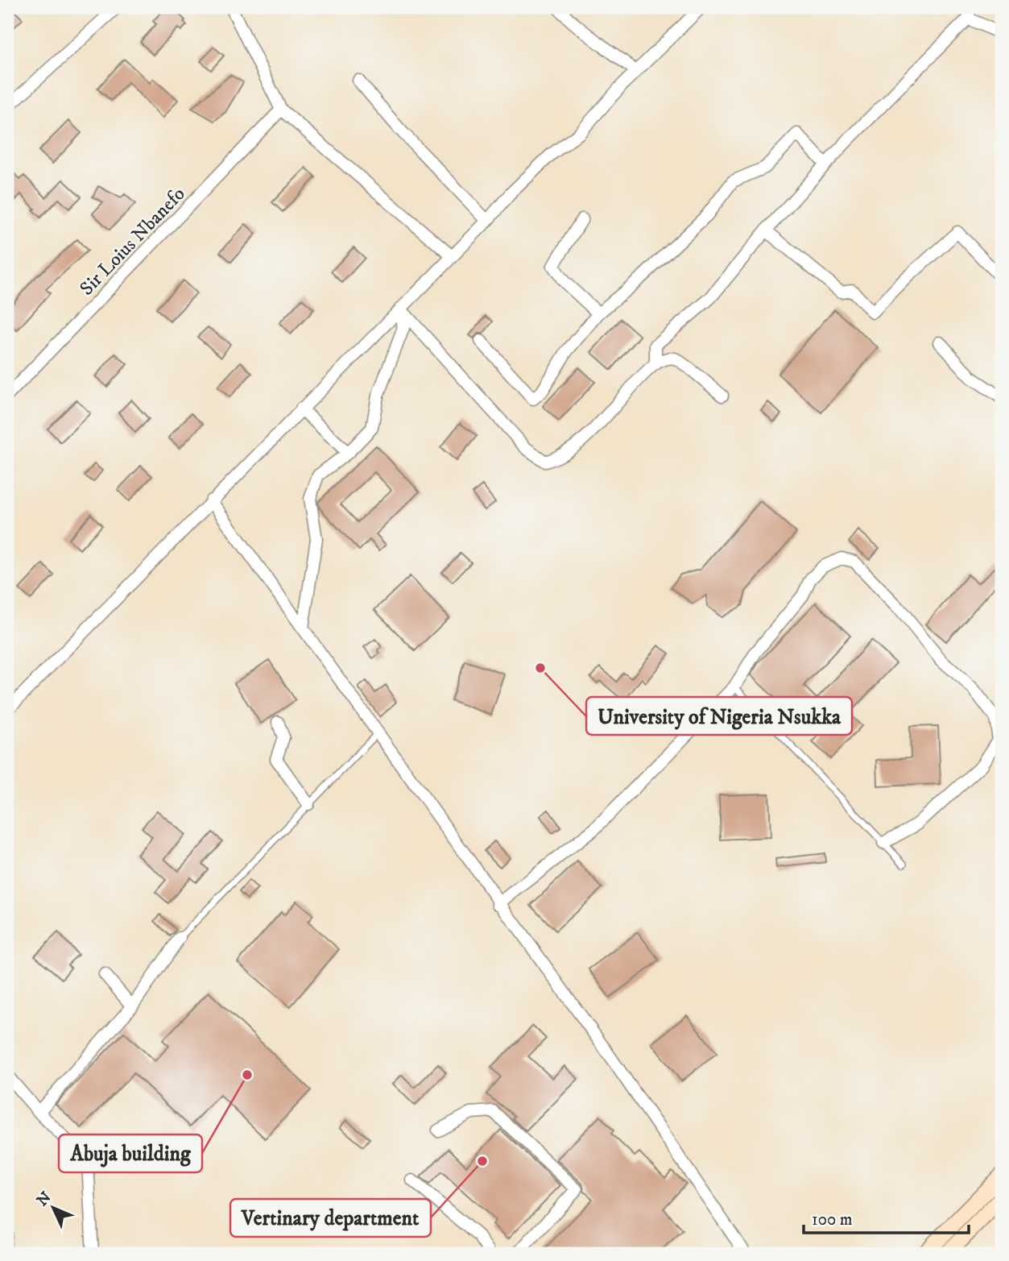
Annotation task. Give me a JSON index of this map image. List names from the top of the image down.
{
  "streets": {
    "street": ["Sir Loius Nbanefo"]
  },
  "places": ["University of Nigeria Nsukka", "Abuja building", "Vertinary department"],
  "scale_bar": "100 m",
  "north": "top left"
}
